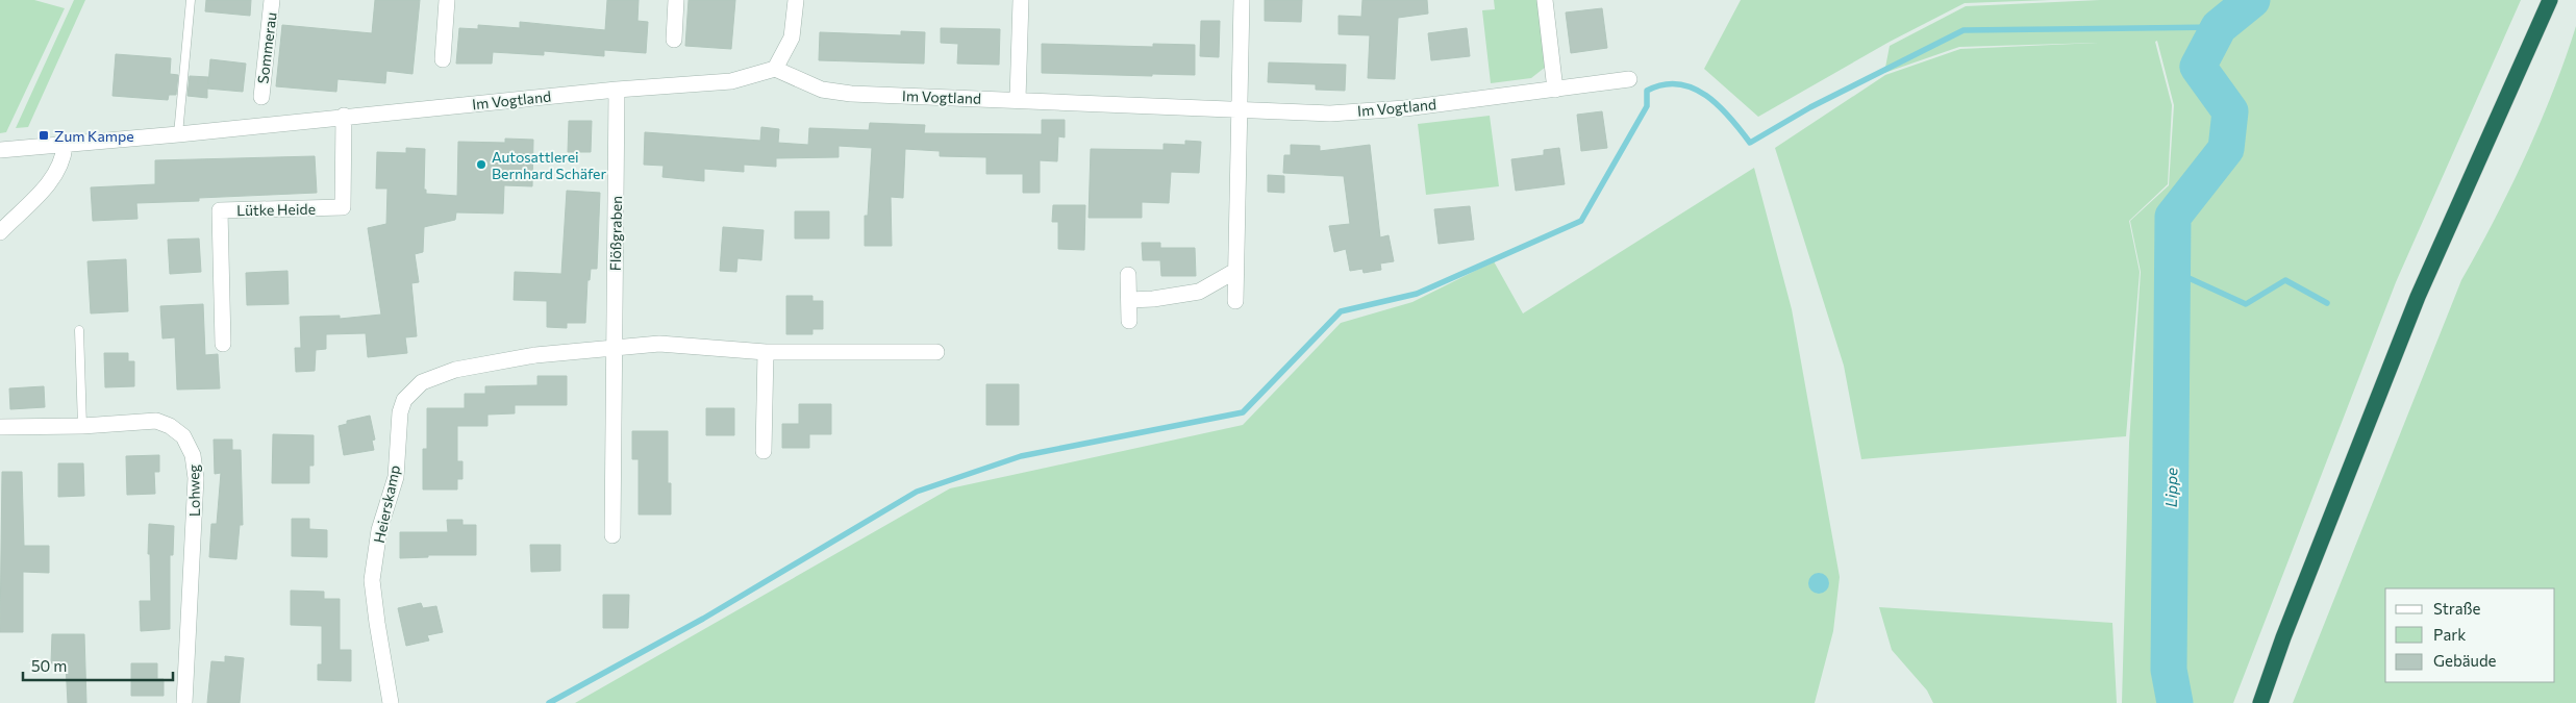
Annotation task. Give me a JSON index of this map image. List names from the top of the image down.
{
  "streets": {
    "street": [
      "Sommerau",
      "Im Vogtland",
      "Lütke Heide",
      "Flößgraben",
      "Lohweg",
      "Heierskamp"
    ]
  },
  "crossings": [
    ["Im Vogtland", "Lütke Heide"],
    ["Im Vogtland", "Flößgraben"],
    ["Flößgraben", "Heierskamp"]
  ],
  "water": ["Lippe"],
  "places": {
    "transit": ["Zum Kampe"],
    "other": ["Autosattlerei Bernhard Schäfer"]
  },
  "legend": ["Straße", "Park", "Gebäude"],
  "scale_bar": "50 m"
}
